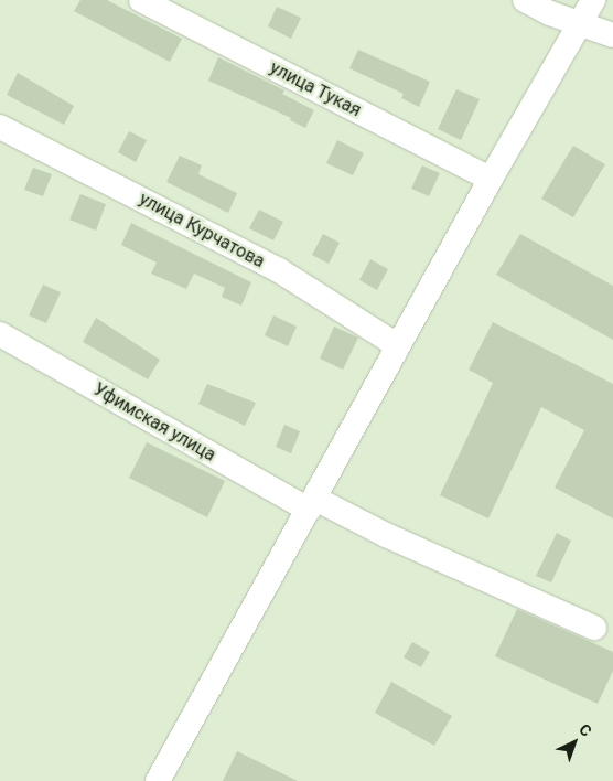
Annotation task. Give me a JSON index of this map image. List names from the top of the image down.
{
  "streets": {
    "street": ["улица Тукая", "улица Курчатова", "Уфимская улица"]
  },
  "north": "top right"
}
